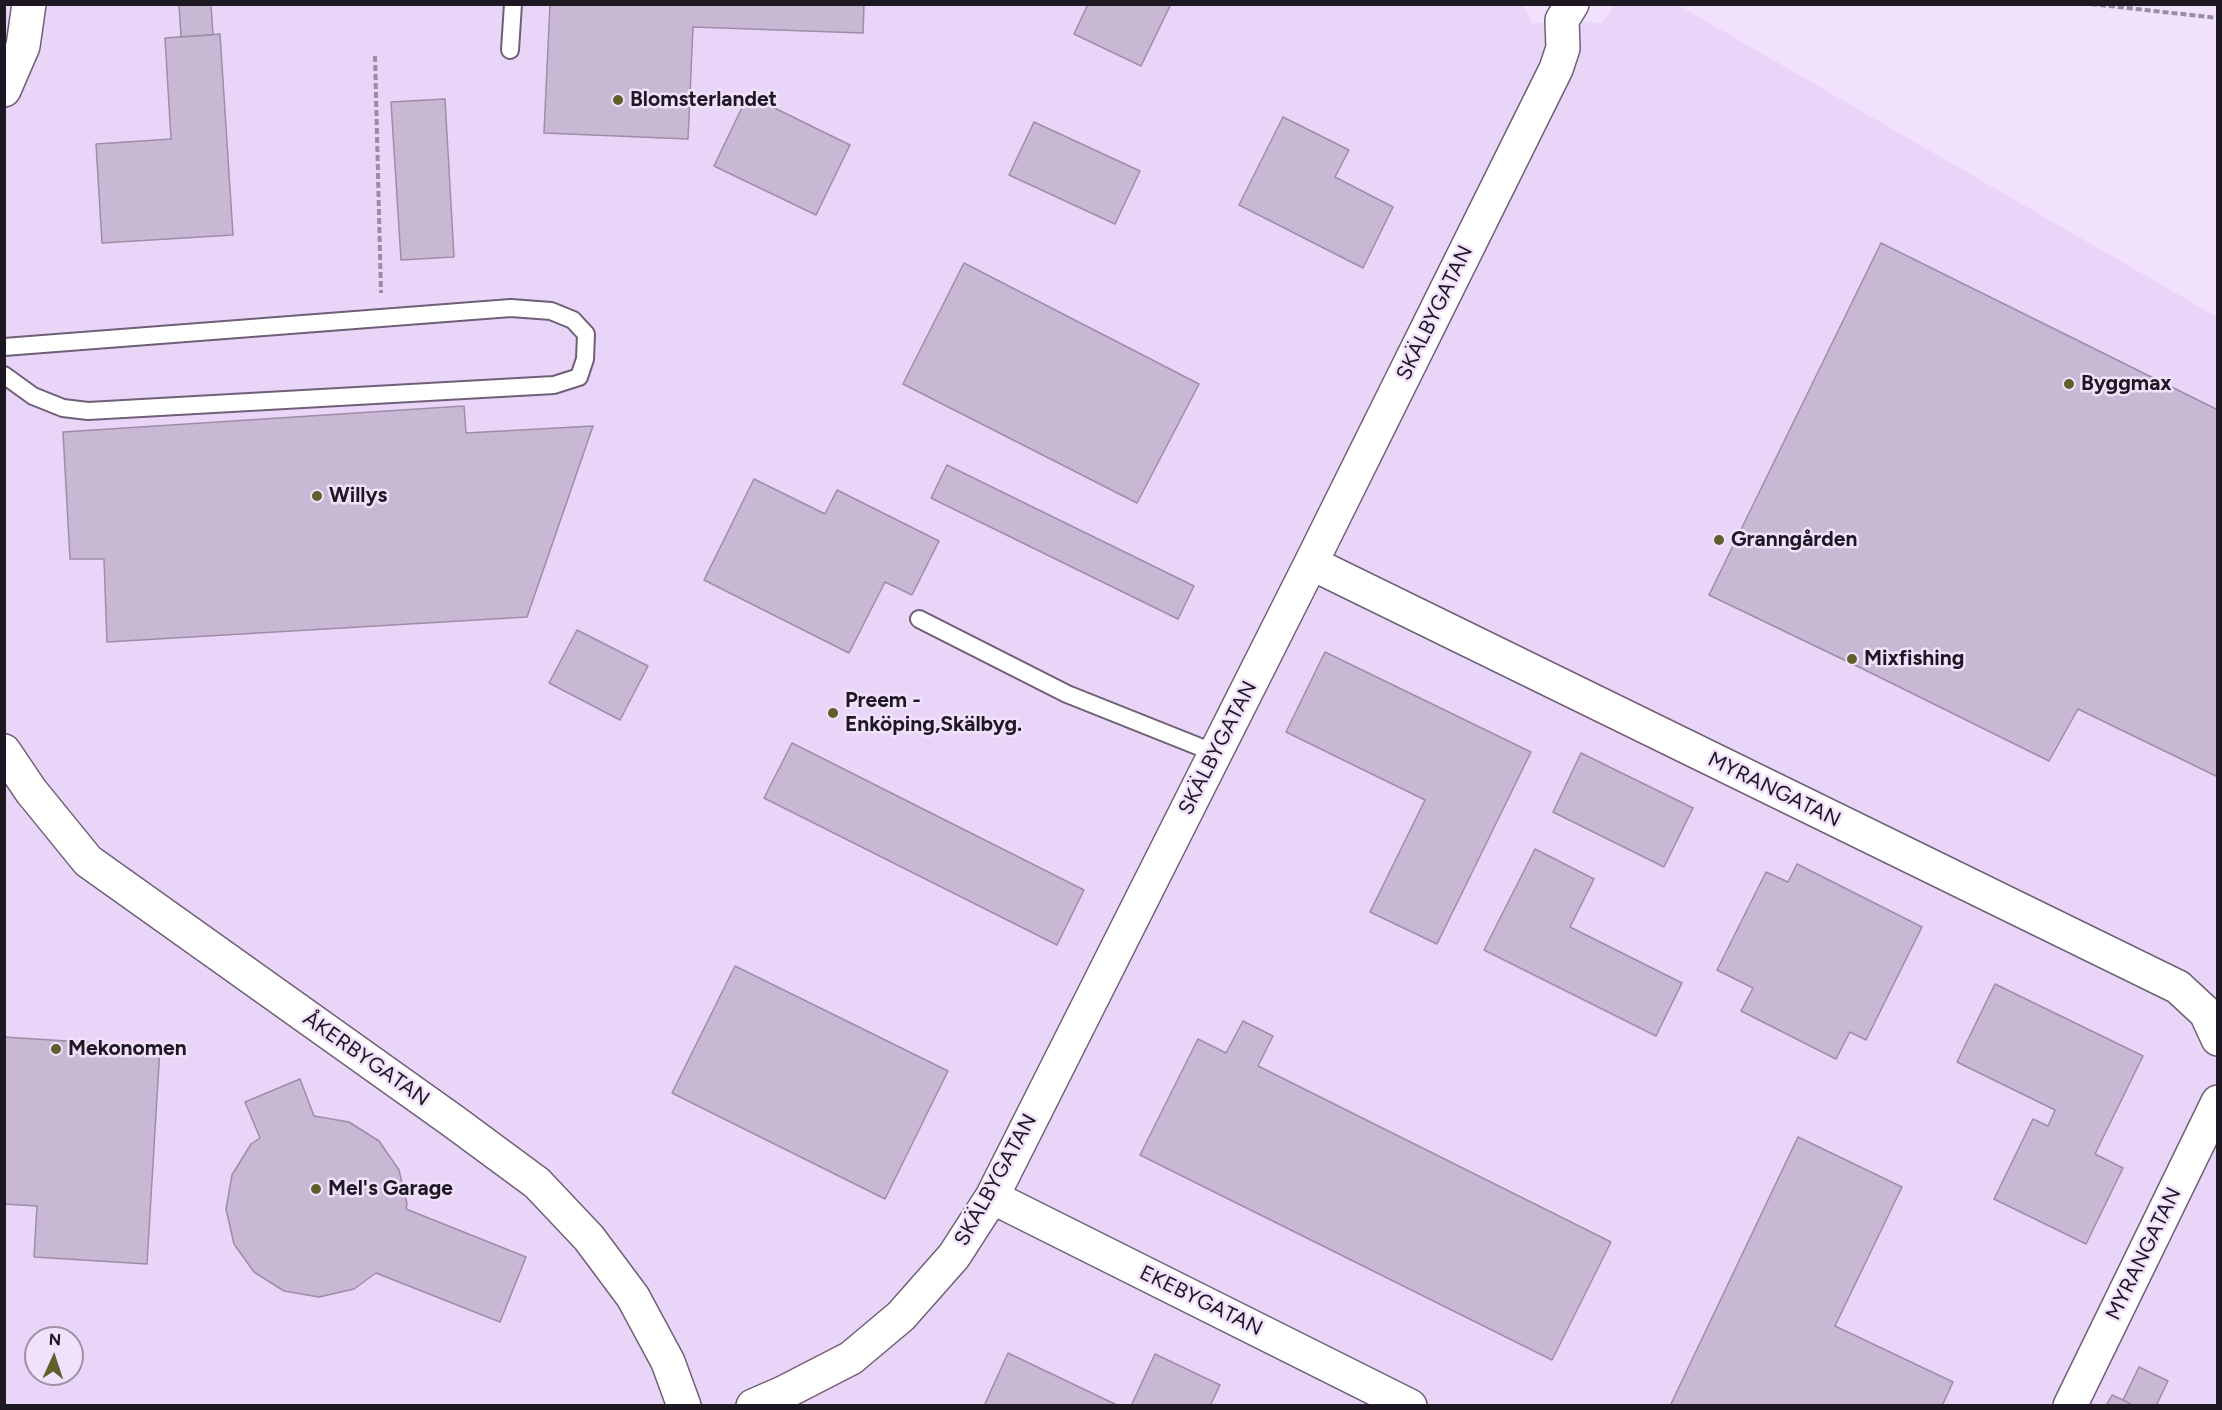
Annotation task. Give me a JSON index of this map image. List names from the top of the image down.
{
  "streets": {
    "street": [
      "SKÄLBYGATAN",
      "MYRANGATAN",
      "ÅKERBYGATAN",
      "EKEBYGATAN"
    ]
  },
  "crossings": [
    ["SKÄLBYGATAN", "MYRANGATAN"],
    ["SKÄLBYGATAN", "EKEBYGATAN"]
  ],
  "places": [
    "Blomsterlandet",
    "Byggmax",
    "Willys",
    "Granngården",
    "Mixfishing",
    "Preem - Enköping,Skälbyg.",
    "Mekonomen",
    "Mel's Garage"
  ],
  "north": "top"
}
